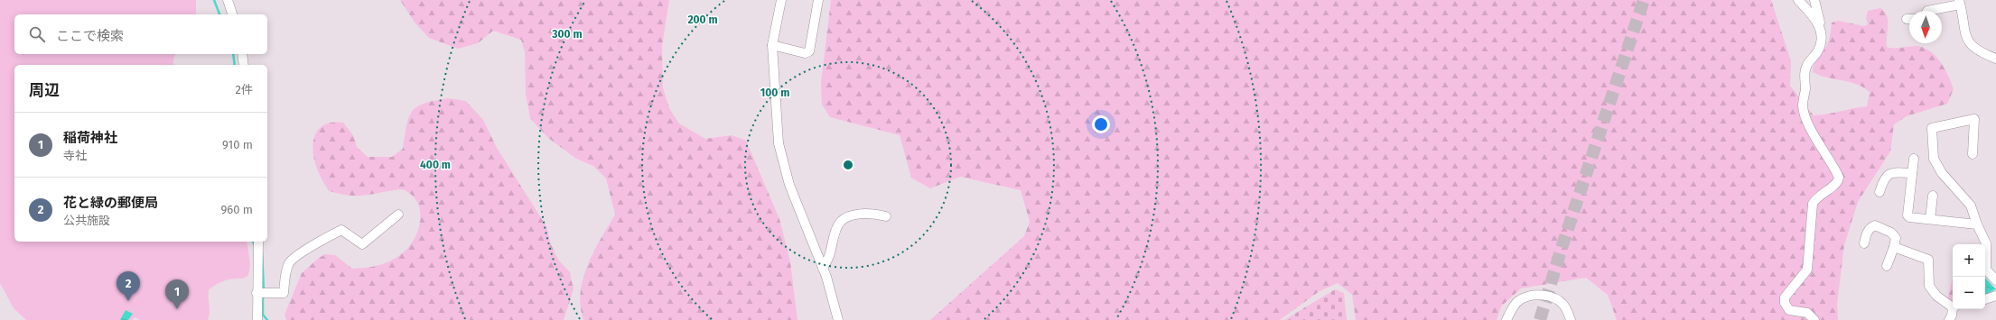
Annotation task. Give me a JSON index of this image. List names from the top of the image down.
{
  "north": "bottom",
  "page": {
    "search": "ここで検索",
    "heading": ["周辺", "2件"],
    "list": [
      {
        "mark": "1",
        "name": "稲荷神社",
        "note": "寺社",
        "value": "910 m"
      },
      {
        "mark": "2",
        "name": "花と緑の郵便局",
        "note": "公共施設",
        "value": "960 m"
      }
    ],
    "map_buttons": ["+", "−"],
    "pins": ["2", "1"]
  },
  "rings": [
    "200 m",
    "300 m",
    "100 m",
    "400 m"
  ]
}
